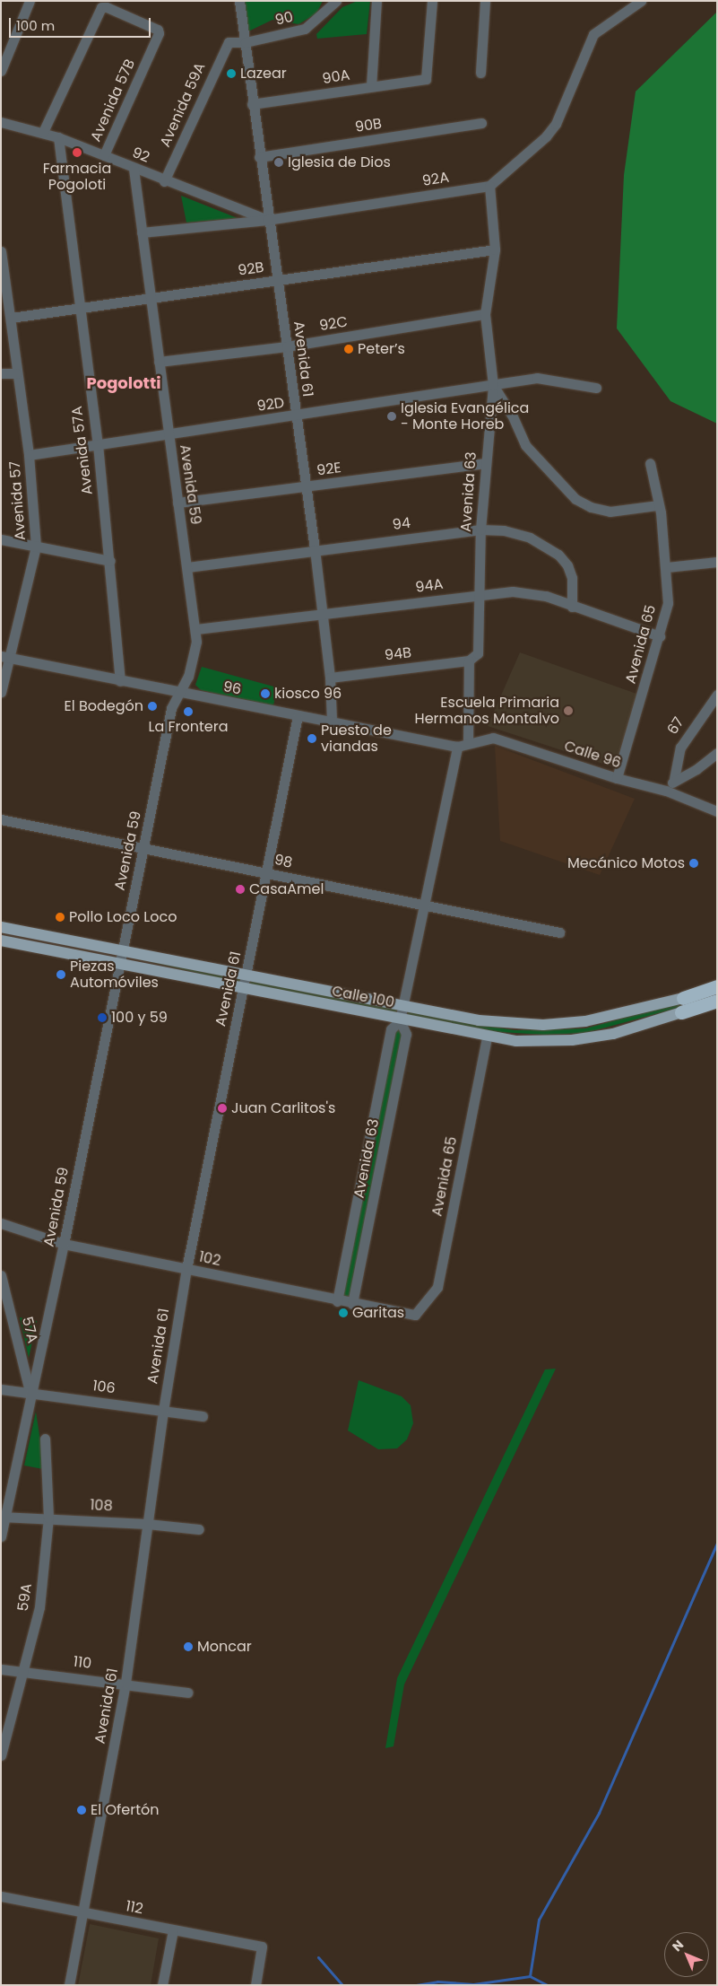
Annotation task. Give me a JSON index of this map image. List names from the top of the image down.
{
  "streets": {
    "highway": ["Calle 100"],
    "street": [
      "90",
      "90A",
      "Avenida 57B",
      "Avenida 59A",
      "90B",
      "92",
      "92A",
      "92B",
      "92C",
      "Avenida 61",
      "92D",
      "Avenida 57A",
      "92E",
      "Avenida 59",
      "Avenida 63",
      "Avenida 57",
      "94",
      "94A",
      "Avenida 65",
      "94B",
      "96",
      "67",
      "Calle 96",
      "98",
      "102",
      "57A",
      "106",
      "108",
      "59A",
      "110",
      "112"
    ]
  },
  "crossings": [
    ["90", "Avenida 59A"],
    ["90", "Avenida 61"],
    ["90A", "Avenida 61"],
    ["Avenida 57B", "92"],
    ["Avenida 59A", "92"],
    ["90B", "Avenida 61"],
    ["92", "92A"],
    ["92", "Avenida 61"],
    ["92", "Avenida 57A"],
    ["92", "Avenida 59"],
    ["92A", "Avenida 61"],
    ["92A", "Avenida 59"],
    ["92A", "Avenida 63"],
    ["92B", "Avenida 61"],
    ["92B", "Avenida 57A"],
    ["92B", "Avenida 59"],
    ["92B", "Avenida 63"],
    ["92B", "Avenida 57"],
    ["92C", "Avenida 61"],
    ["92C", "Avenida 59"],
    ["92C", "Avenida 63"],
    ["Avenida 61", "92D"],
    ["Avenida 61", "92E"],
    ["Avenida 61", "94"],
    ["Avenida 61", "94A"],
    ["Avenida 61", "94B"],
    ["Avenida 61", "96"],
    ["Avenida 61", "98"],
    ["Avenida 61", "Calle 100"],
    ["Avenida 61", "102"],
    ["Avenida 61", "106"],
    ["Avenida 61", "108"],
    ["Avenida 61", "110"],
    ["Avenida 61", "112"],
    ["92D", "Avenida 57A"],
    ["92D", "Avenida 59"],
    ["92D", "Avenida 63"],
    ["92D", "Avenida 57"],
    ["Avenida 57A", "96"],
    ["92E", "Avenida 59"],
    ["92E", "Avenida 63"],
    ["Avenida 59", "94"],
    ["Avenida 59", "94A"],
    ["Avenida 59", "96"],
    ["Avenida 59", "98"],
    ["Avenida 59", "Calle 100"],
    ["Avenida 59", "102"],
    ["Avenida 59", "57A"],
    ["Avenida 59", "106"],
    ["Avenida 59", "108"],
    ["Avenida 63", "94"],
    ["Avenida 63", "94A"],
    ["Avenida 63", "94B"],
    ["Avenida 63", "96"],
    ["Avenida 63", "Calle 96"],
    ["Avenida 63", "98"],
    ["Avenida 63", "Calle 100"],
    ["Avenida 63", "102"],
    ["Avenida 57", "96"],
    ["94", "94A"],
    ["94A", "Avenida 65"],
    ["Avenida 65", "Calle 96"],
    ["Avenida 65", "Calle 100"],
    ["Avenida 65", "102"],
    ["96", "Calle 96"],
    ["57A", "106"],
    ["108", "59A"],
    ["59A", "110"]
  ],
  "districts": ["Pogolotti"],
  "places": [
    "Lazear",
    "Farmacia Pogoloti",
    "Iglesia de Dios",
    "Peter’s",
    "Iglesia Evangélica - Monte Horeb",
    "kiosco 96",
    "El Bodegón",
    "Escuela Primaria Hermanos Montalvo",
    "La Frontera",
    "Puesto de viandas",
    "Mecánico Motos",
    "CasaAmel",
    "Pollo Loco Loco",
    "Piezas Automóviles",
    "100 y 59",
    "Juan Carlitos's",
    "Garitas",
    "Moncar",
    "El Ofertón"
  ],
  "scale_bar": "100 m",
  "north": "top left"
}
